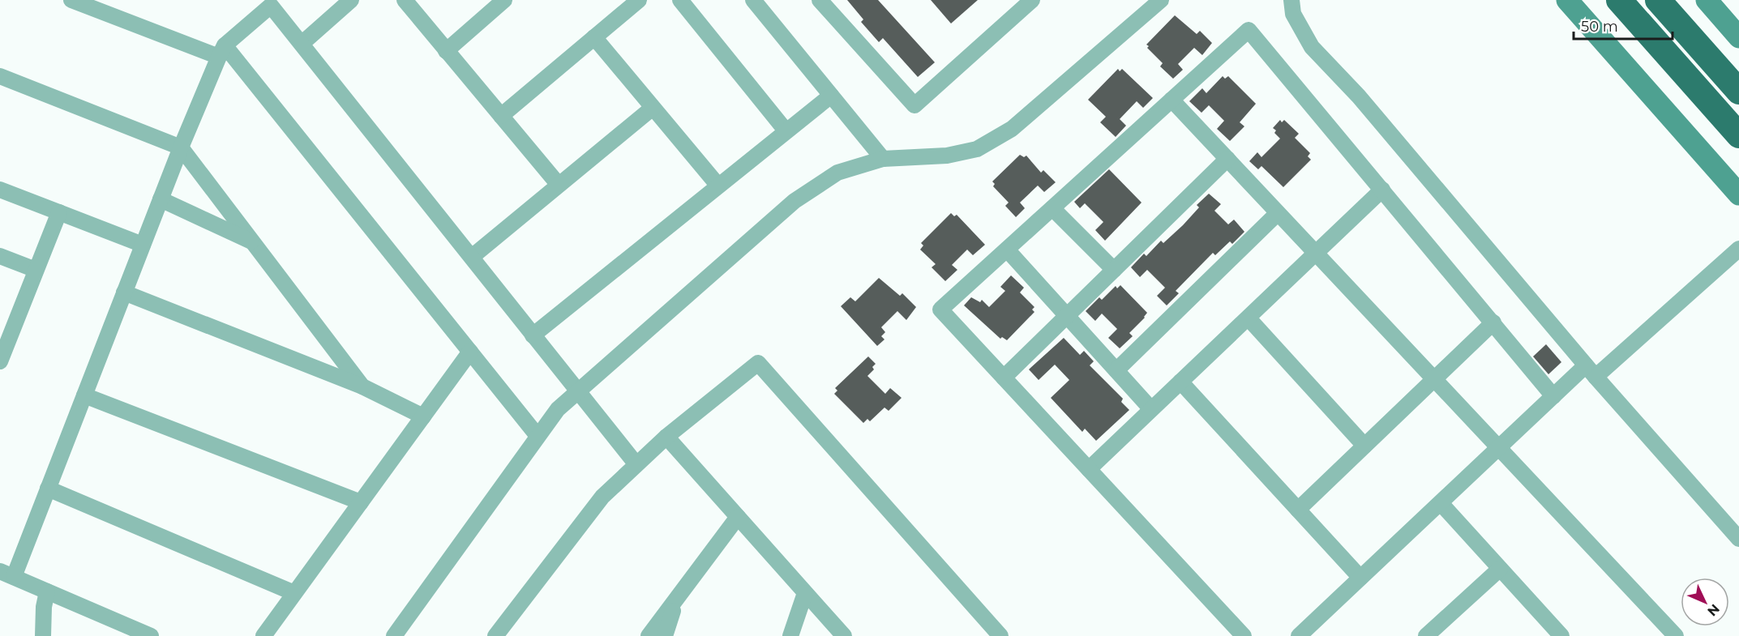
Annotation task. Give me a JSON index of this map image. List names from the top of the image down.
{
  "scale_bar": "50 m",
  "north": "bottom right"
}
